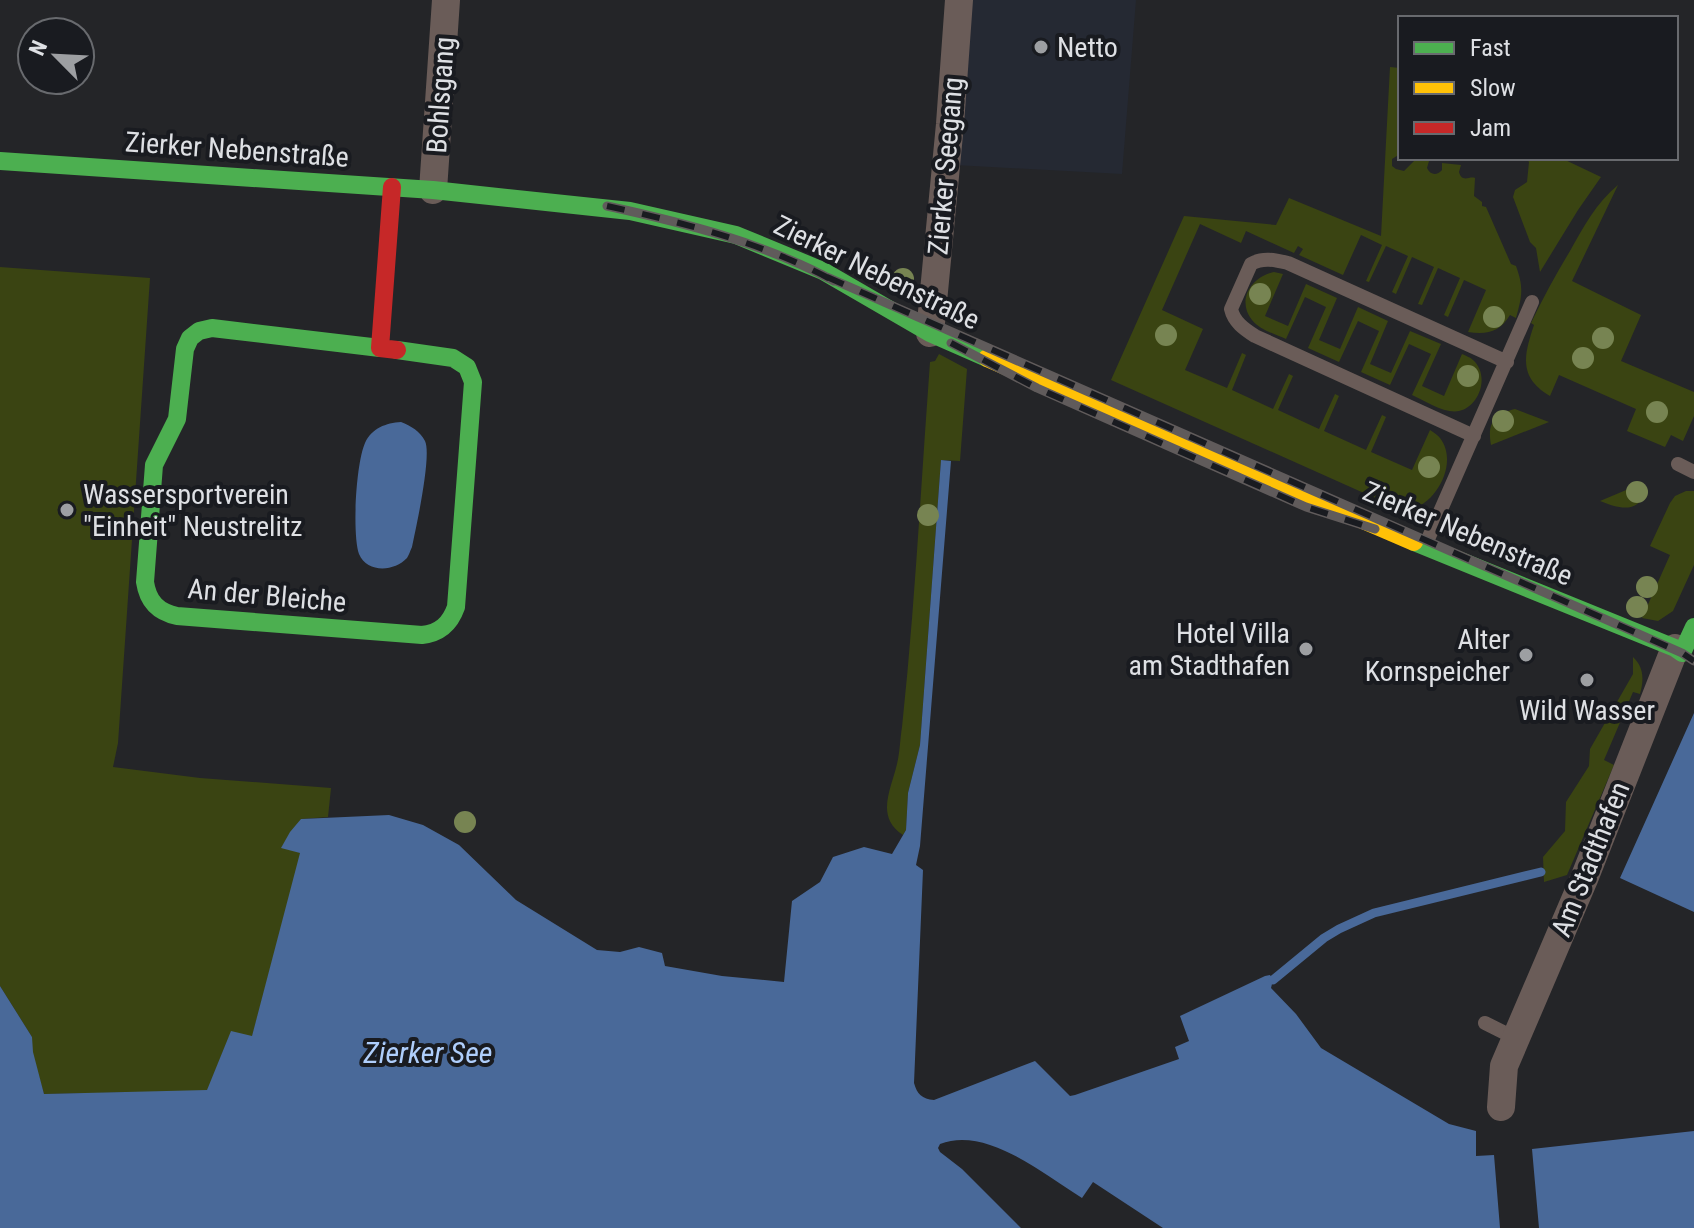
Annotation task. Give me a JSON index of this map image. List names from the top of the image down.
{
  "streets": {
    "street": [
      "Bohlsgang",
      "Zierker Nebenstraße",
      "Zierker Seegang",
      "An der Bleiche",
      "Am Stadthafen"
    ]
  },
  "crossings": [
    ["Bohlsgang", "Zierker Nebenstraße"],
    ["Zierker Nebenstraße", "Zierker Seegang"],
    ["Zierker Nebenstraße", "Am Stadthafen"]
  ],
  "water": ["Zierker See"],
  "places": [
    "Netto",
    "Wassersportverein \"Einheit\" Neustrelitz",
    "Hotel Villa am Stadthafen",
    "Alter Kornspeicher",
    "Wild Wasser"
  ],
  "legend": ["Fast", "Slow", "Jam"],
  "north": "top left"
}
